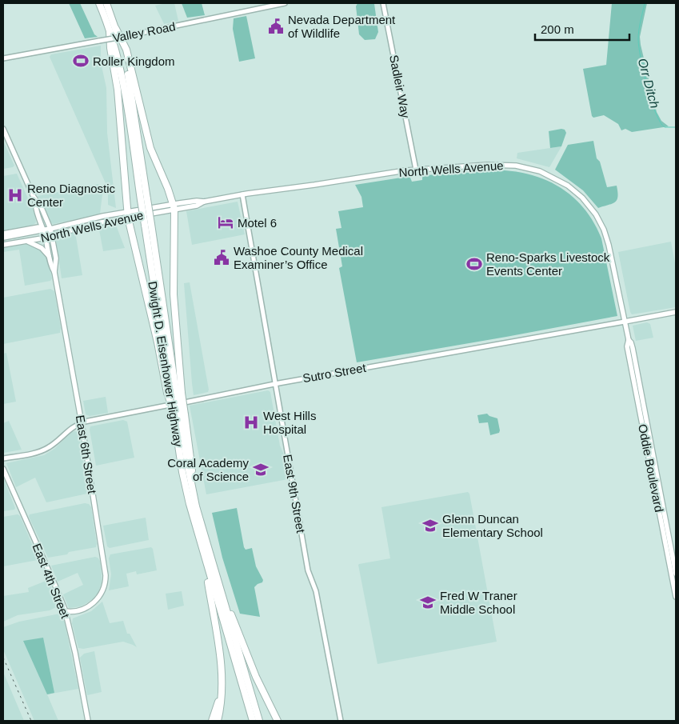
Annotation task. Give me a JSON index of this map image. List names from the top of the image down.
{
  "streets": {
    "highway": ["Dwight D. Eisenhower Highway"],
    "main road": [
      "North Wells Avenue",
      "Sutro Street",
      "East 6th Street",
      "Oddie Boulevard",
      "East 4th Street"
    ],
    "street": ["Valley Road", "Sadleir Way", "East 9th Street"]
  },
  "crossings": [
    ["Sadleir Way", "North Wells Avenue"],
    ["North Wells Avenue", "Sutro Street"],
    ["North Wells Avenue", "East 6th Street"],
    ["North Wells Avenue", "Oddie Boulevard"],
    ["North Wells Avenue", "East 9th Street"],
    ["Sutro Street", "East 6th Street"],
    ["Sutro Street", "Oddie Boulevard"],
    ["Sutro Street", "East 9th Street"],
    ["East 6th Street", "East 4th Street"]
  ],
  "water": ["Orr Ditch"],
  "places": {
    "public building": ["Nevada Department of Wildlife", "Washoe County Medical Examiner’s Office"],
    "sports": ["Roller Kingdom", "Reno-Sparks Livestock Events Center"],
    "hospital": ["Reno Diagnostic Center", "West Hills Hospital"],
    "hotel": ["Motel 6"],
    "school or university": ["Coral Academy of Science", "Glenn Duncan Elementary School", "Fred W Traner Middle School"]
  },
  "scale_bar": "200 m"
}
